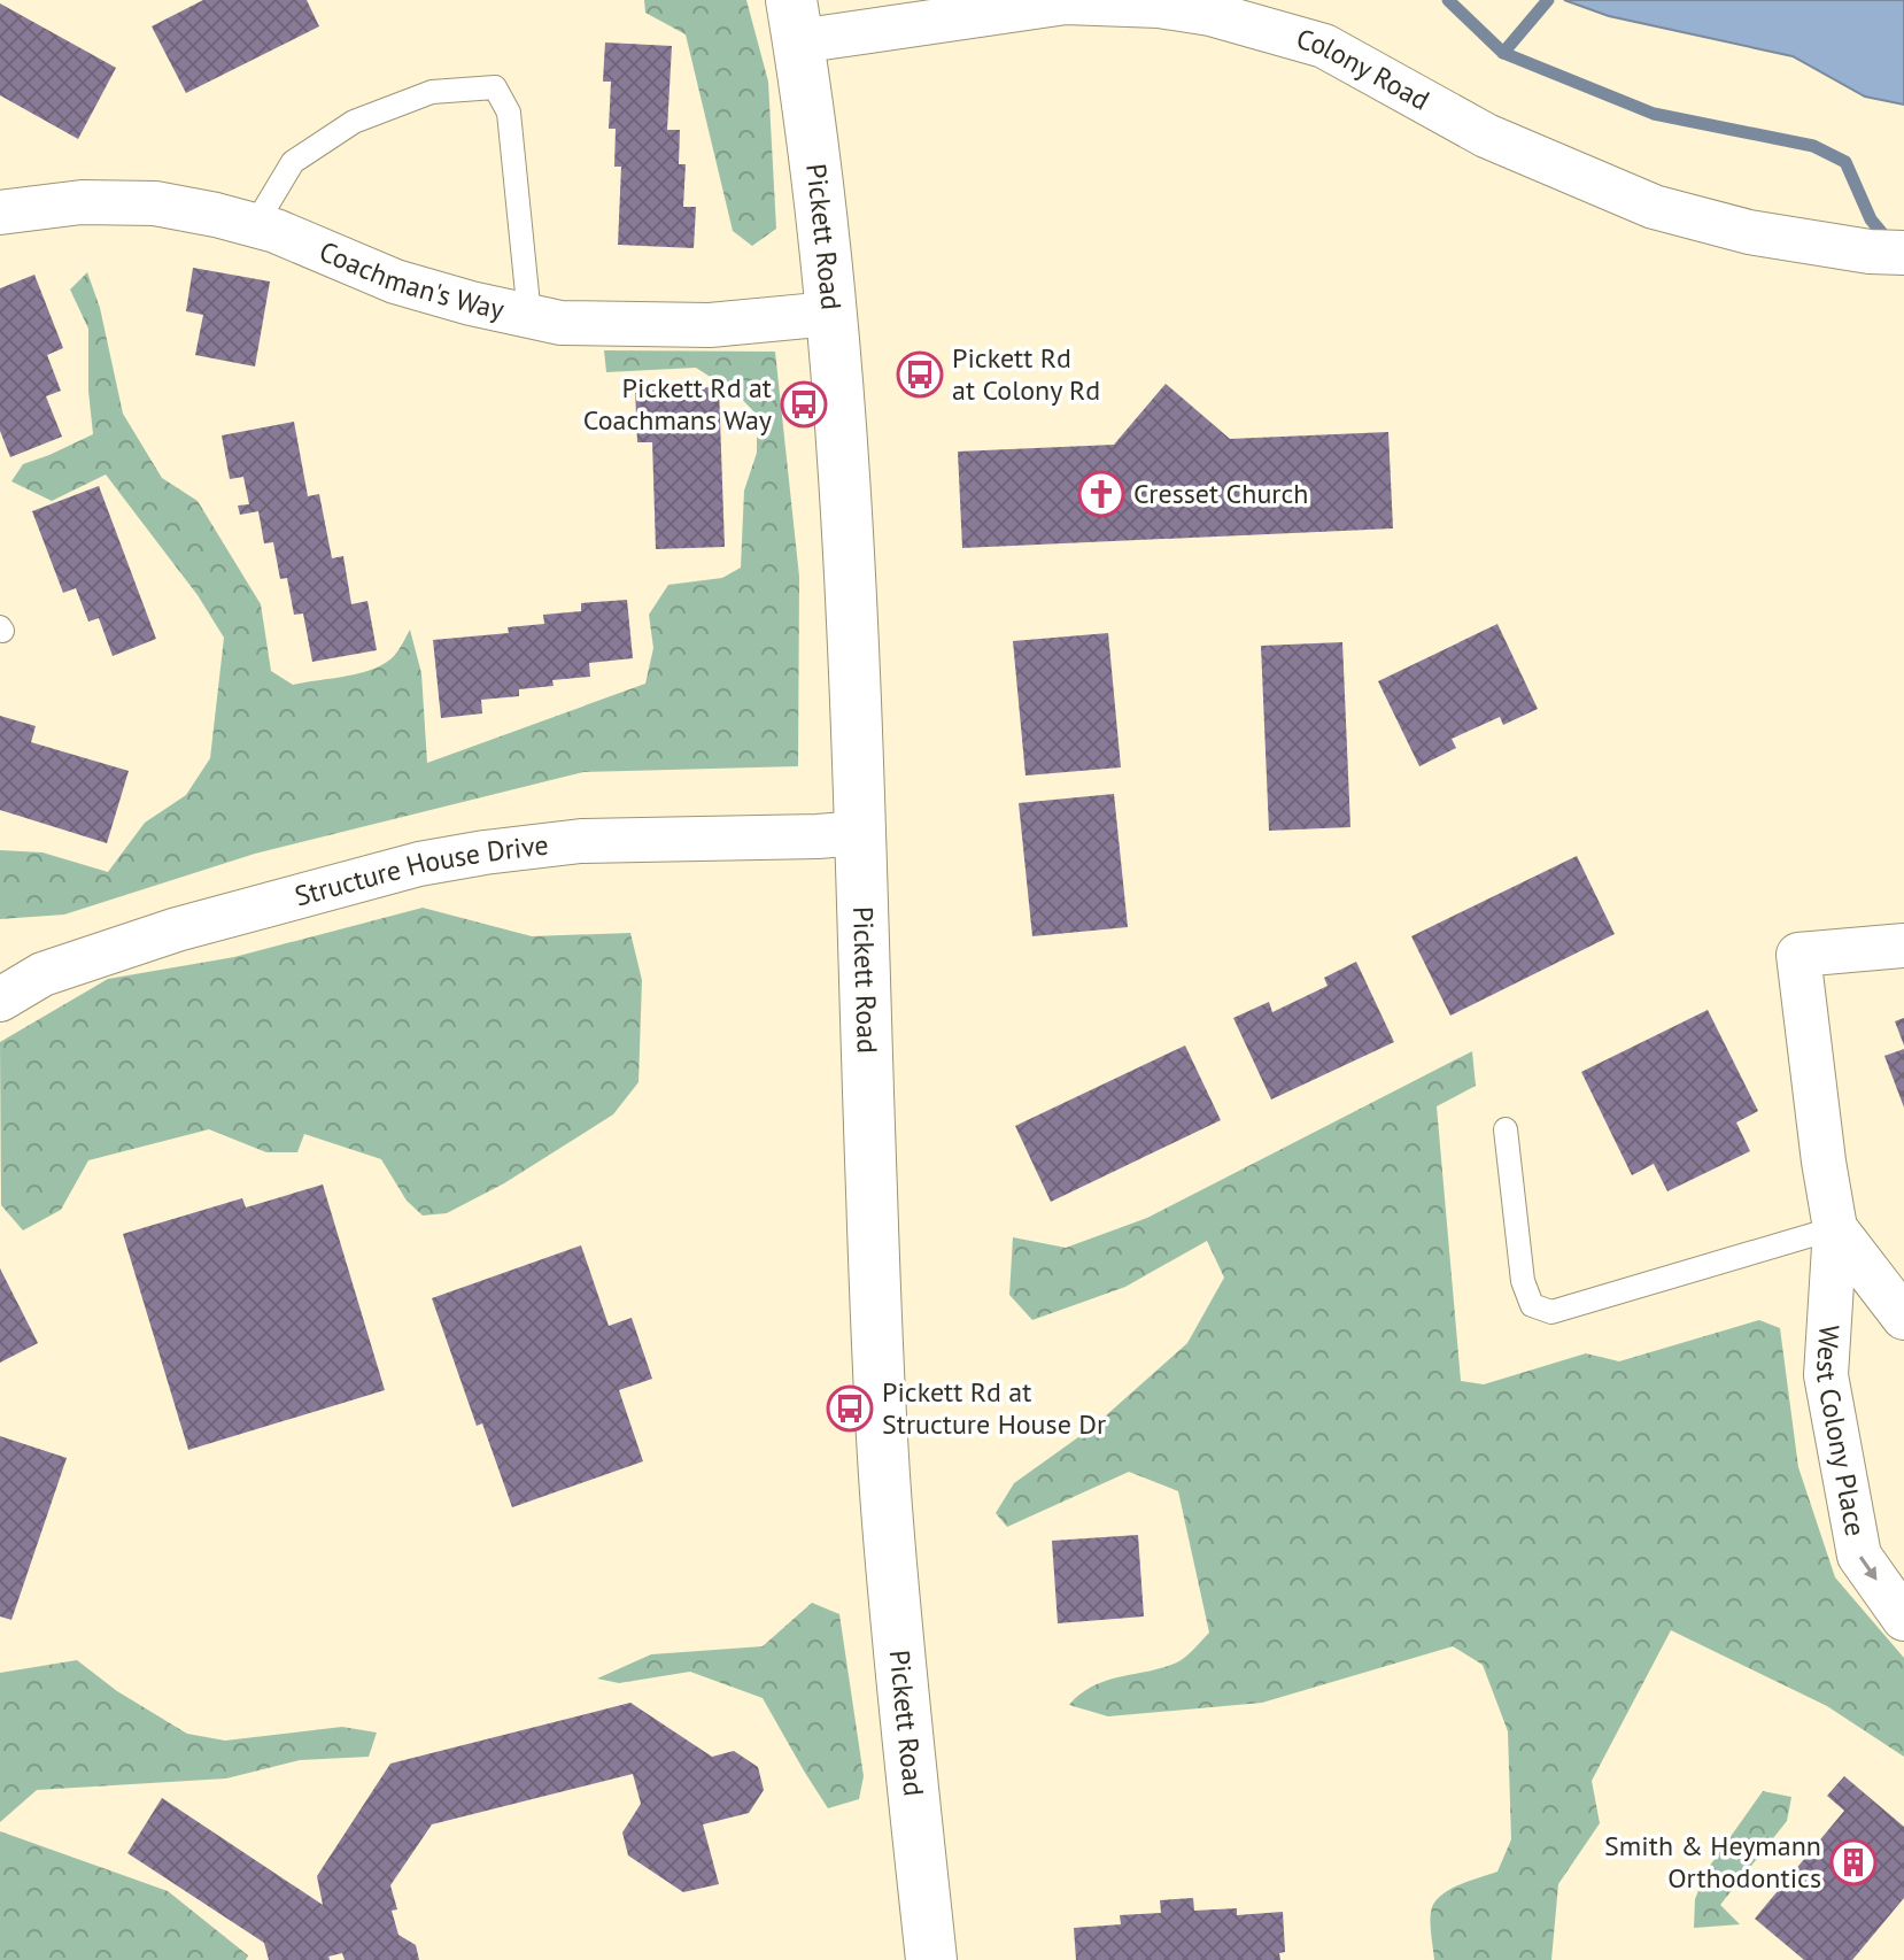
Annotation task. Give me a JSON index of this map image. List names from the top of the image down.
{
  "streets": {
    "street": [
      "Colony Road",
      "Pickett Road",
      "Coachman's Way",
      "Structure House Drive",
      "West Colony Place"
    ]
  },
  "crossings": [
    ["Colony Road", "Pickett Road"],
    ["Pickett Road", "Coachman's Way"],
    ["Pickett Road", "Structure House Drive"]
  ],
  "one_way": ["West Colony Place"],
  "places": {
    "bus stop": ["Pickett Rd at Colony Rd", "Pickett Rd at Coachmans Way", "Pickett Rd at Structure House Dr"],
    "church": ["Cresset Church"],
    "building": ["Smith & Heymann Orthodontics"]
  }
}
